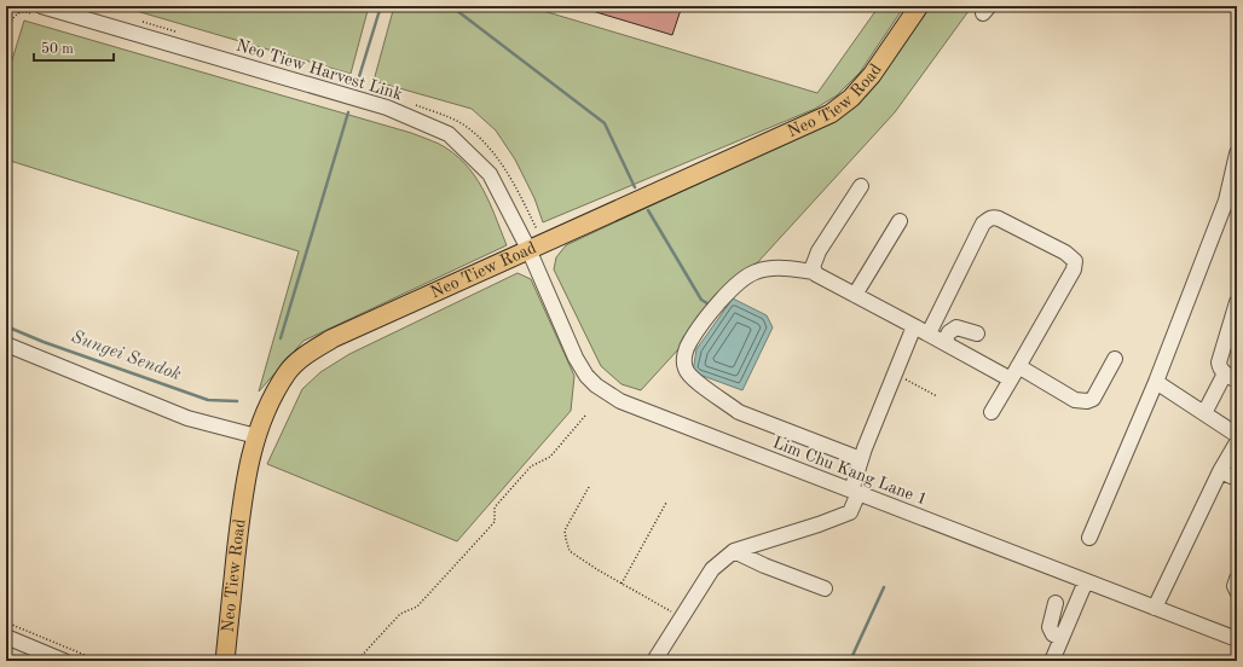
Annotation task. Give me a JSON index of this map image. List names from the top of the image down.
{
  "streets": {
    "main road": ["Neo Tiew Road"],
    "street": ["Neo Tiew Harvest Link", "Lim Chu Kang Lane 1"]
  },
  "crossings": [
    ["Neo Tiew Harvest Link", "Neo Tiew Road"],
    ["Neo Tiew Harvest Link", "Lim Chu Kang Lane 1"],
    ["Neo Tiew Road", "Lim Chu Kang Lane 1"]
  ],
  "water": ["Sungei Sendok"],
  "scale_bar": "50 m"
}
